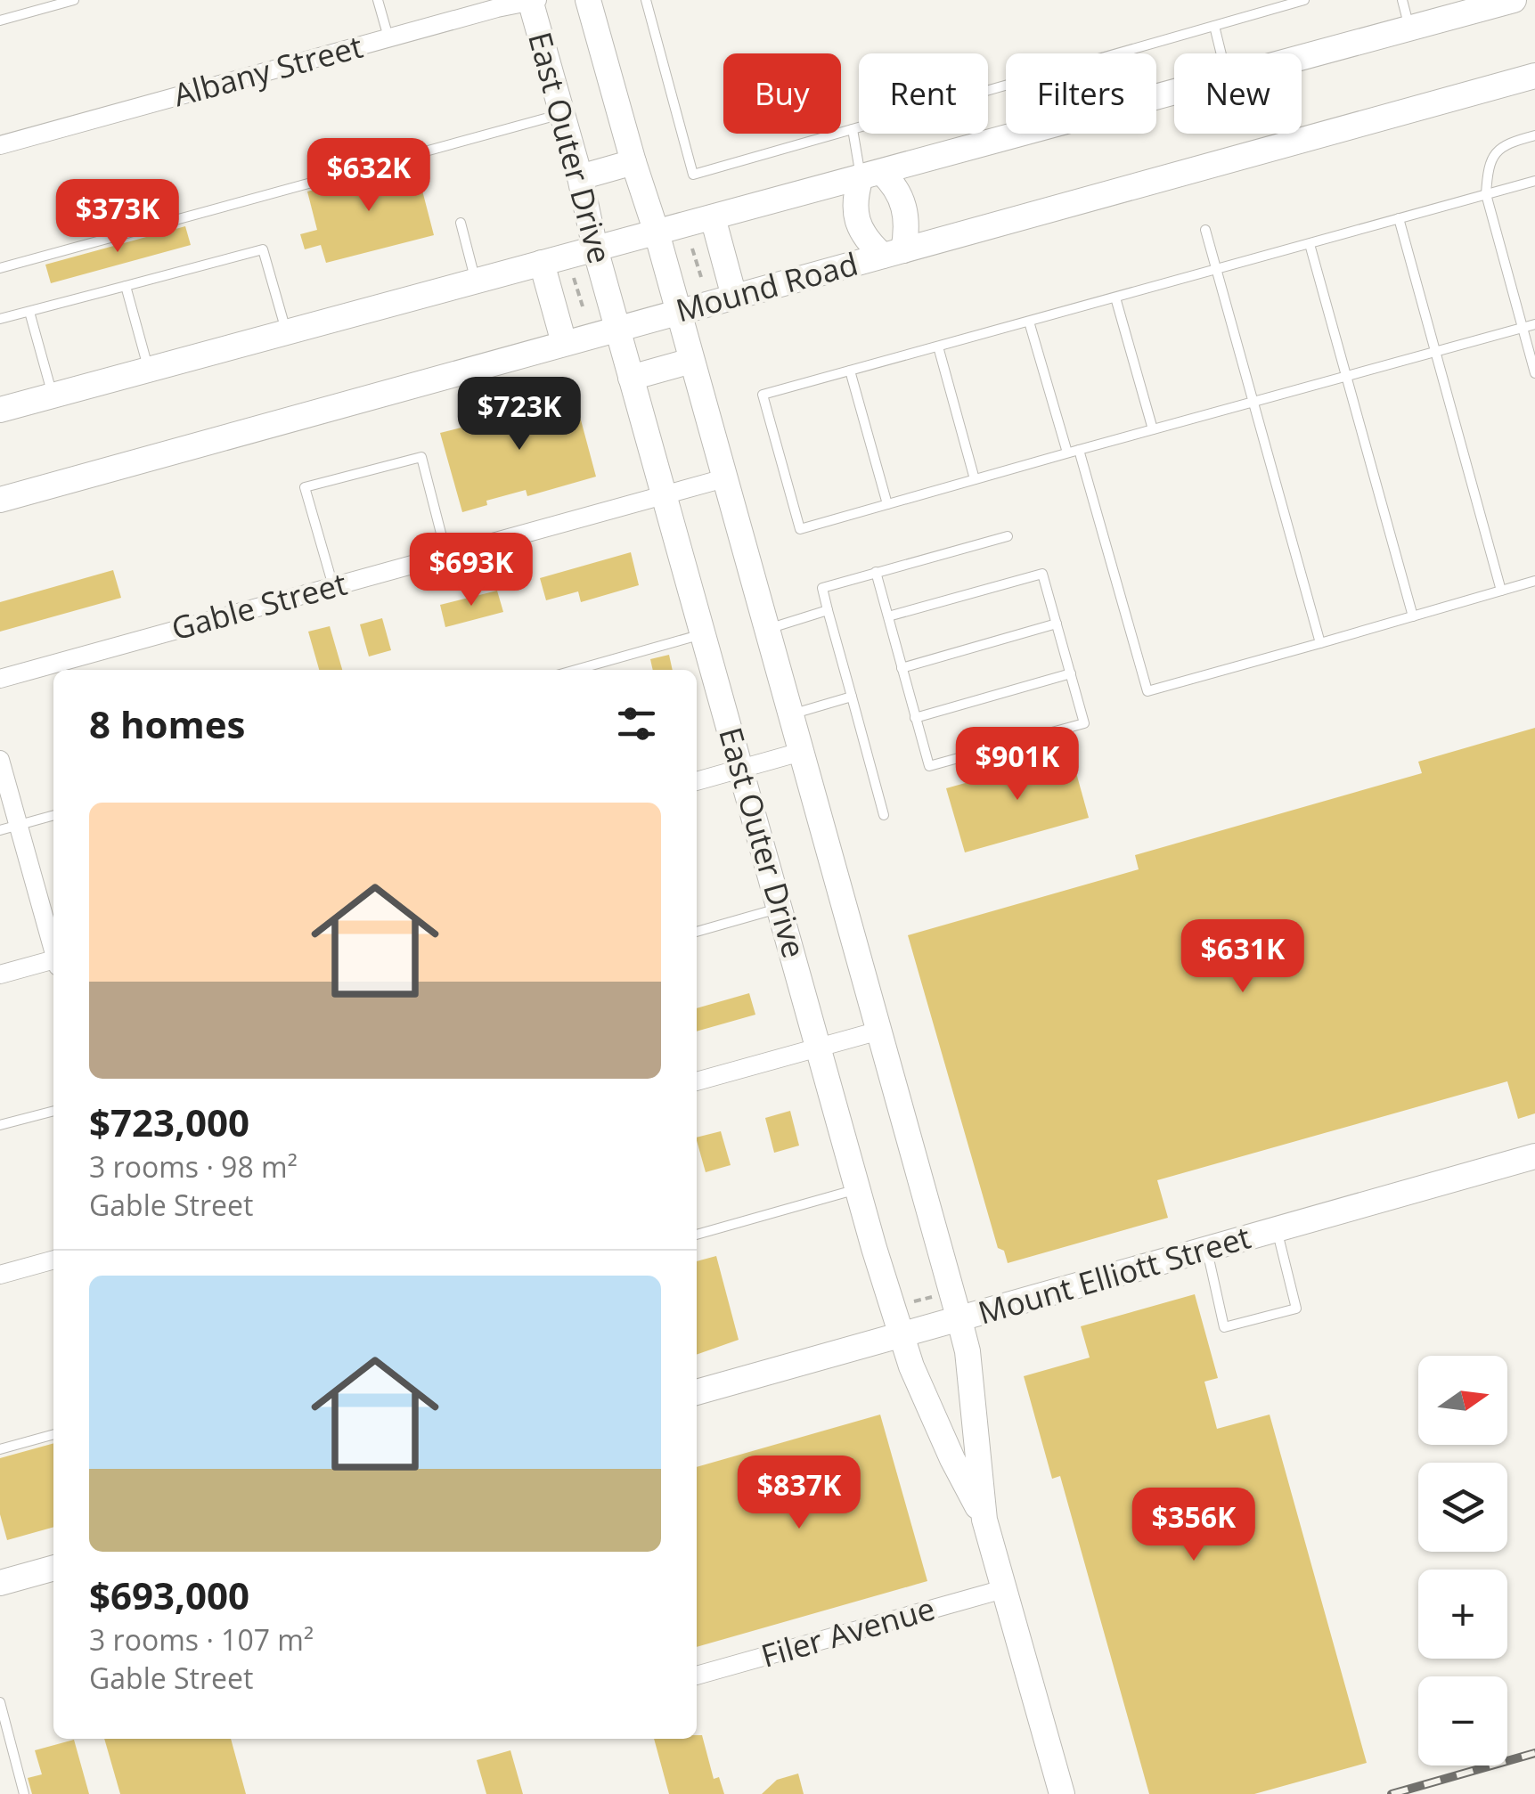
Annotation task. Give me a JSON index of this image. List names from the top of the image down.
{
  "streets": {
    "main road": ["East Outer Drive", "Mound Road", "Mount Elliott Street"],
    "street": ["Albany Street", "Gable Street", "Filer Avenue"]
  },
  "crossings": [
    ["Albany Street", "East Outer Drive"],
    ["East Outer Drive", "Mound Road"],
    ["East Outer Drive", "Gable Street"],
    ["East Outer Drive", "Mount Elliott Street"],
    ["East Outer Drive", "Filer Avenue"]
  ],
  "north": "right",
  "page": {
    "chip": [
      "Buy",
      "Rent",
      "Filters",
      "New"
    ],
    "price": [
      "$632K",
      "$373K",
      "$723K",
      "$693K",
      "$901K",
      "$631K",
      "$837K",
      "$356K"
    ],
    "heading": "8 homes",
    "list": [
      {
        "name": "$723,000",
        "note": "3 rooms · 98 m² · Gable Street"
      },
      {
        "name": "$693,000",
        "note": "3 rooms · 107 m² · Gable Street"
      }
    ],
    "map_buttons": ["+", "−"]
  }
}
